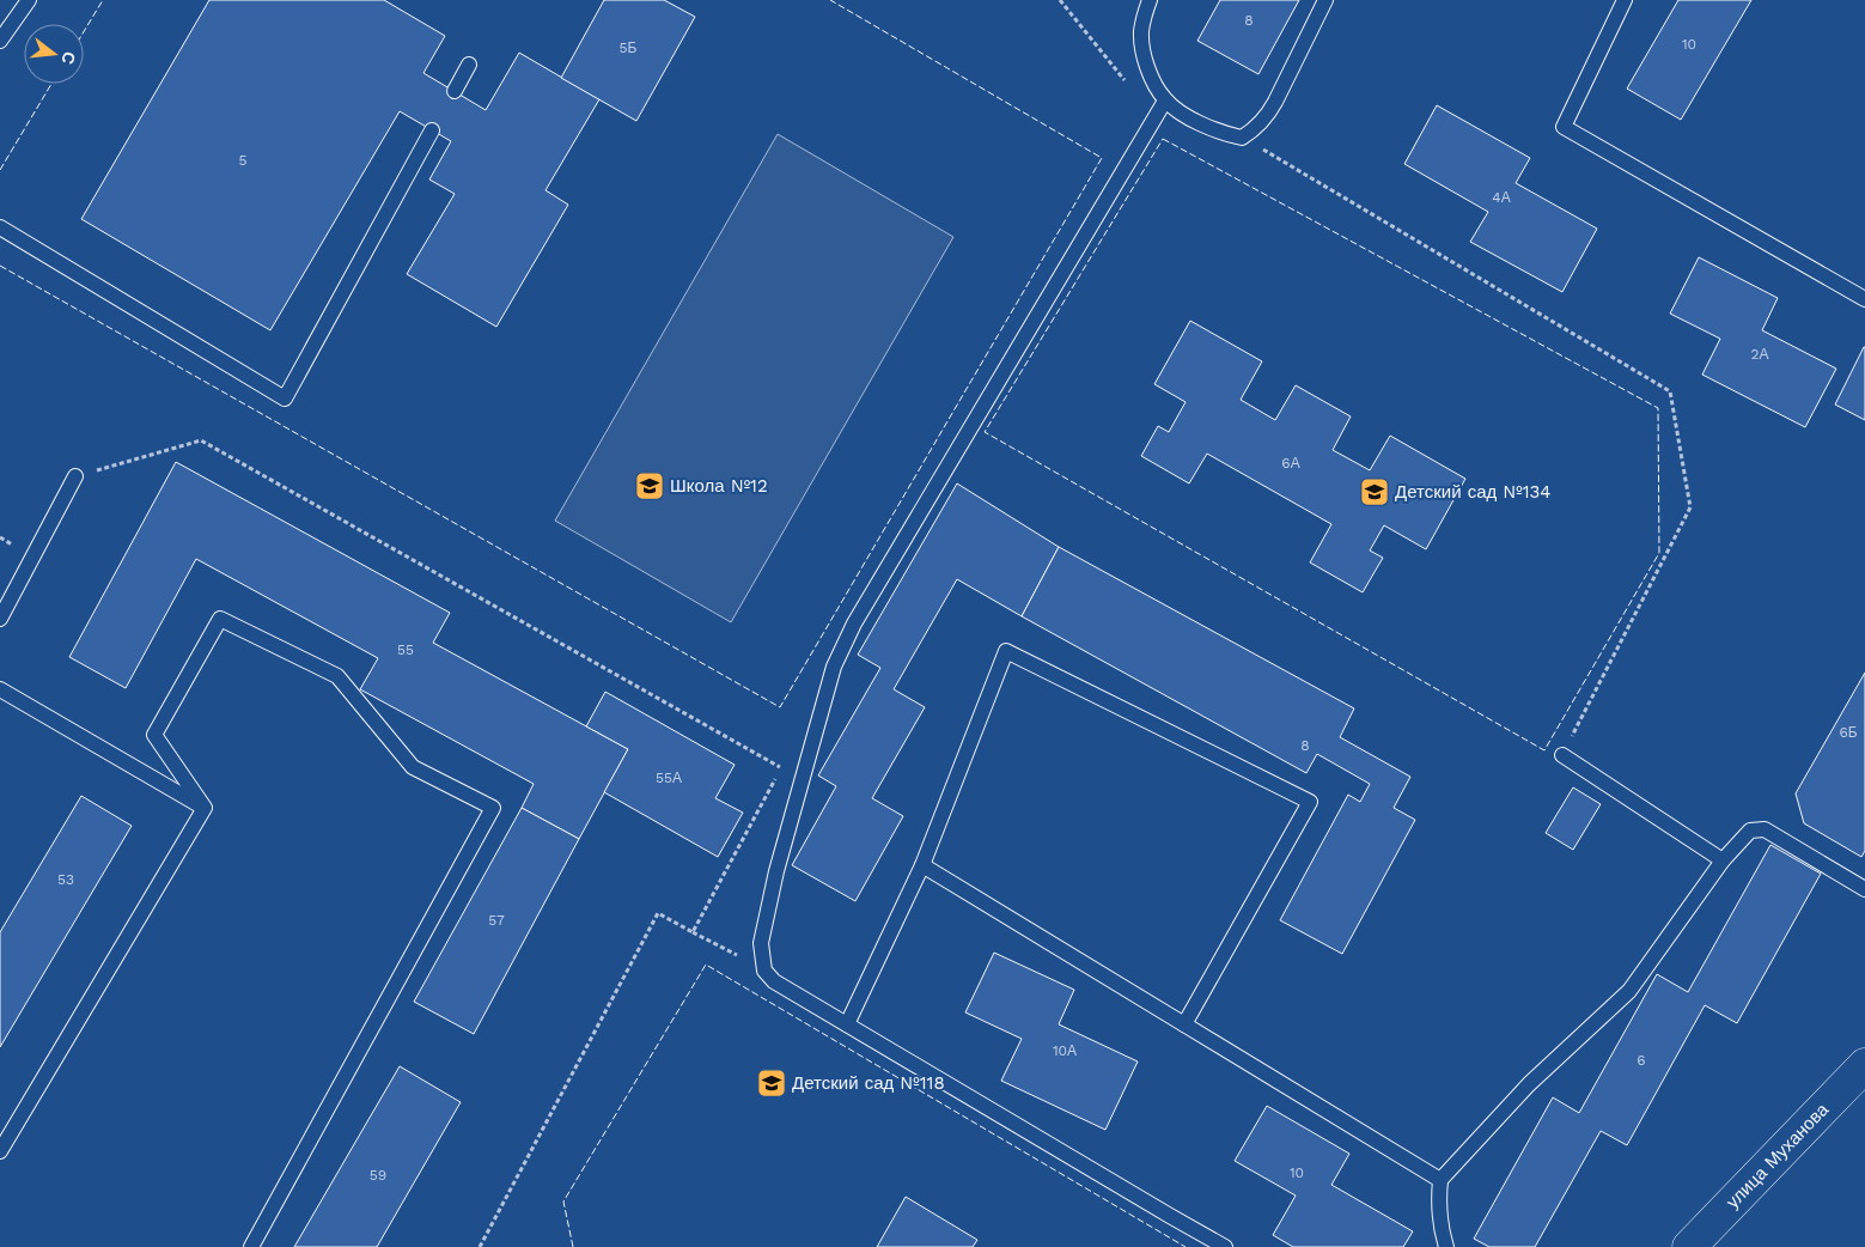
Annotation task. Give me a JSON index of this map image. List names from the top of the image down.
{
  "streets": {
    "street": ["улица Муханова"]
  },
  "places": {
    "school or university": ["Школа №12", "Детский сад №134", "Детский сад №118"]
  },
  "house_numbers": [
    "8",
    "10",
    "5Б",
    "5",
    "4А",
    "2А",
    "6А",
    "55",
    "6Б",
    "8",
    "55А",
    "53",
    "57",
    "10А",
    "6",
    "10",
    "59"
  ],
  "north": "right"
}
